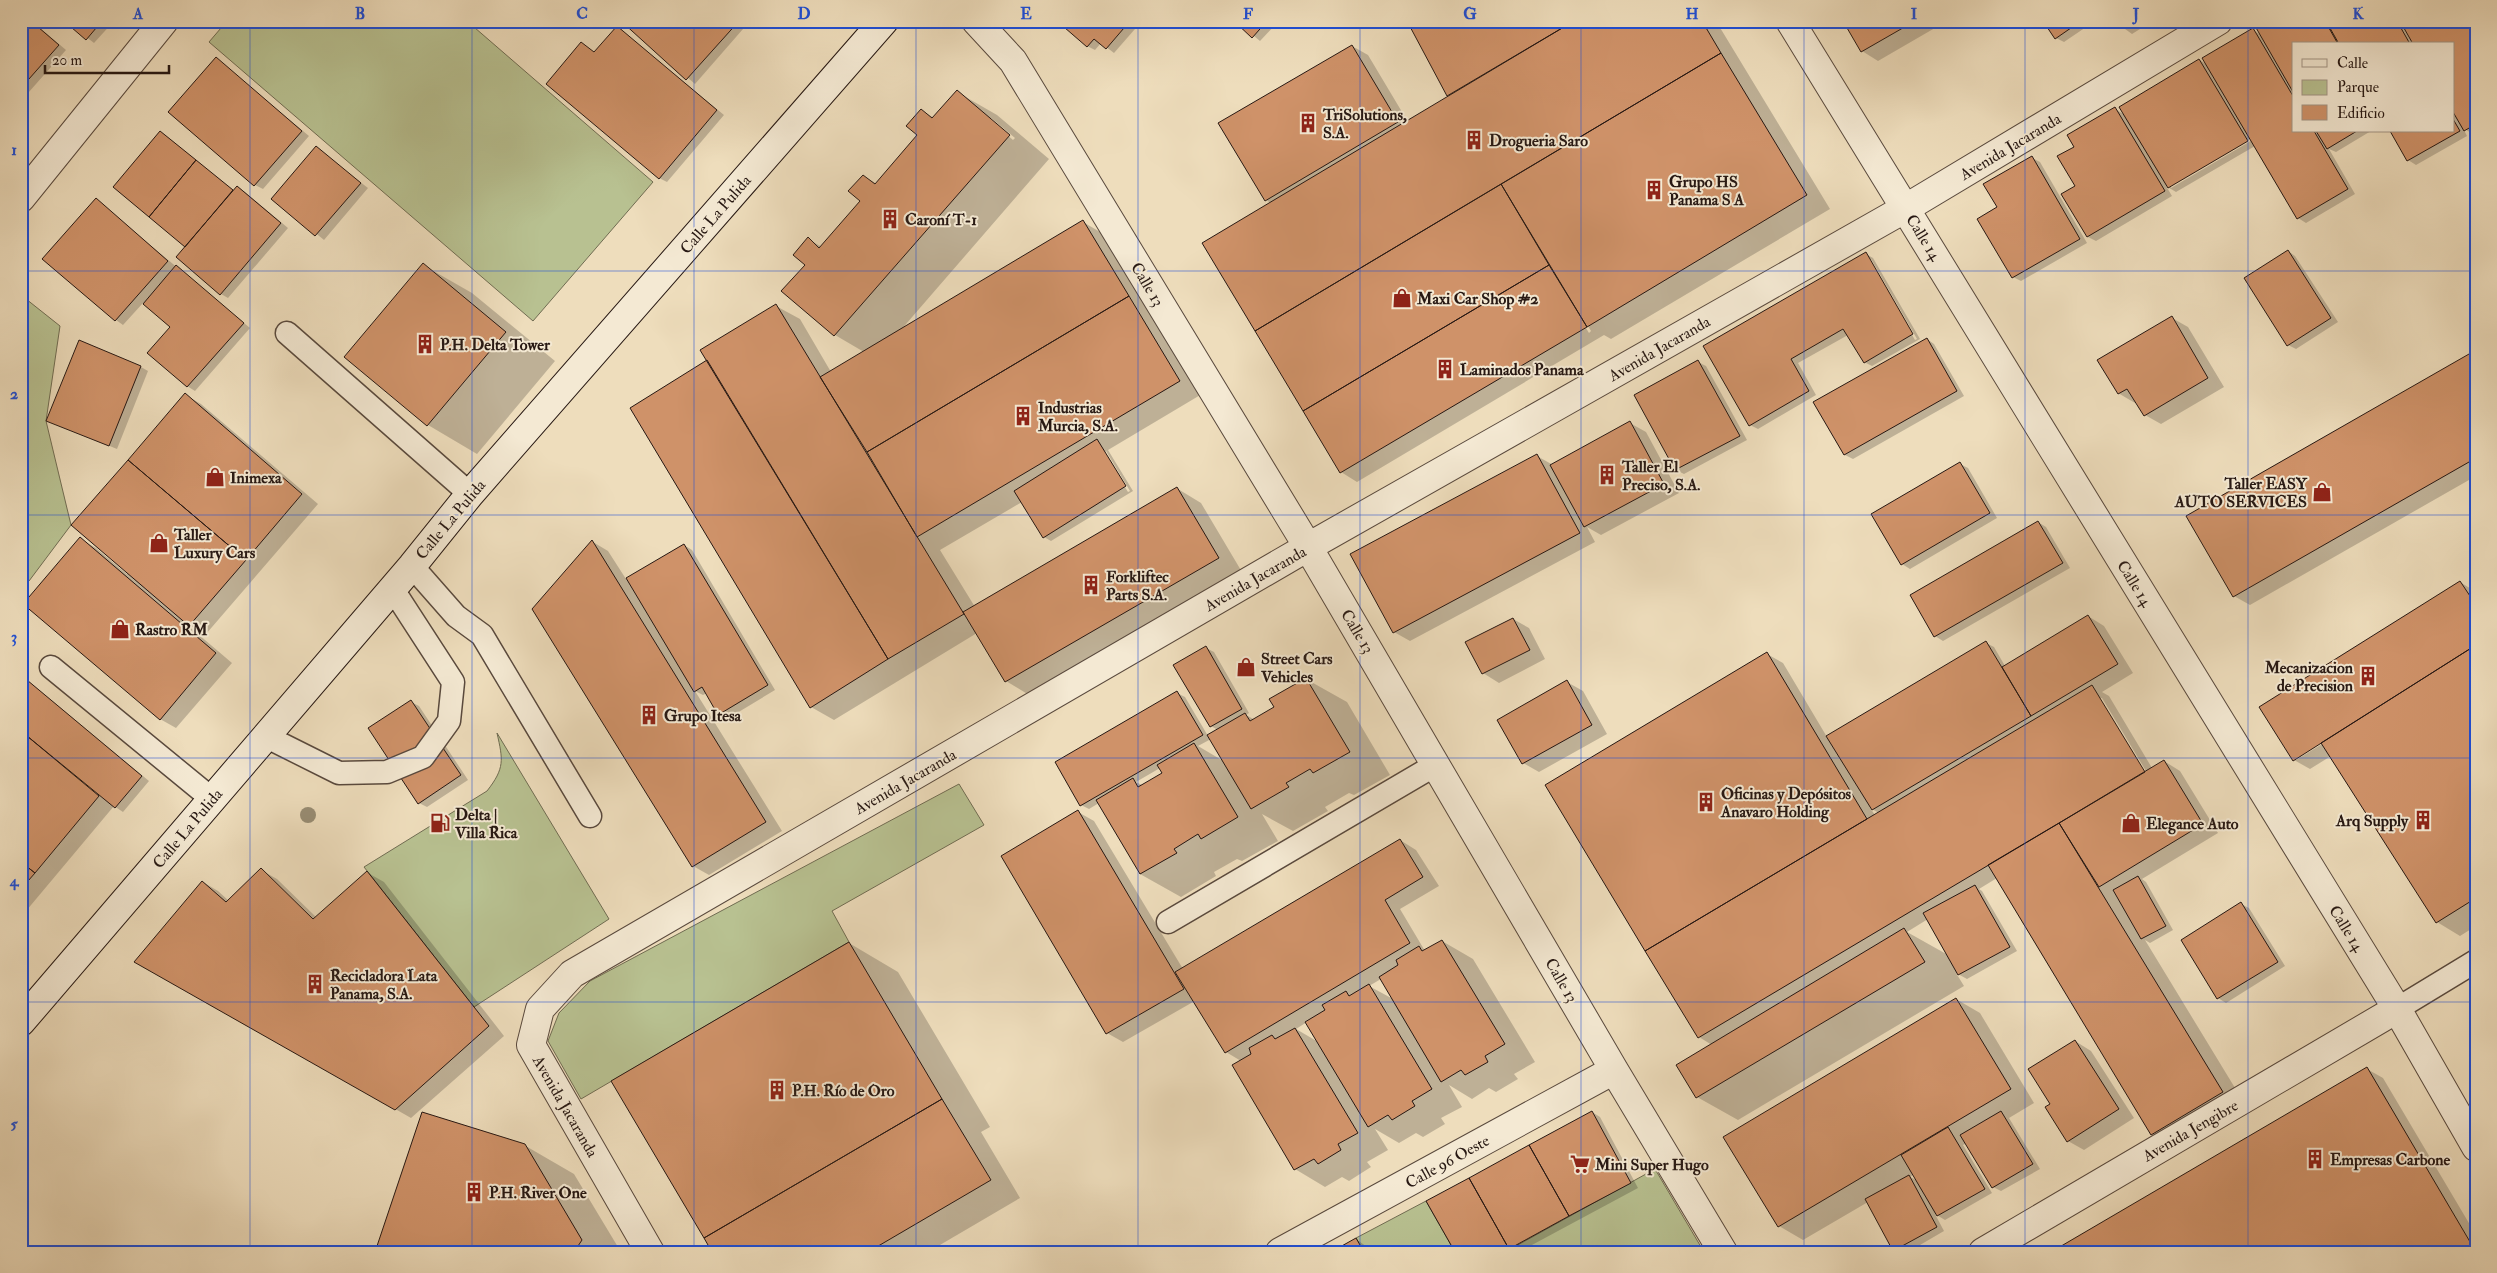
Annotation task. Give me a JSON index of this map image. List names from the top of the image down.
{
  "streets": {
    "street": [
      "Avenida Jacaranda",
      "Calle La Pulida",
      "Calle 14",
      "Calle 13",
      "Avenida Jengibre",
      "Calle 96 Oeste"
    ]
  },
  "crossings": [
    ["Avenida Jacaranda", "Calle 14"],
    ["Avenida Jacaranda", "Calle 13"],
    ["Calle 14", "Avenida Jengibre"],
    ["Calle 13", "Calle 96 Oeste"]
  ],
  "places": {
    "building": [
      "TriSolutions, S.A.",
      "Drogueria Saro",
      "Grupo HS Panama S A",
      "Caroní T-1",
      "P.H. Delta Tower",
      "Laminados Panama",
      "Industrias Murcia, S.A.",
      "Taller El Preciso, S.A.",
      "Forkliftec Parts S.A.",
      "Mecanizacion de Precision",
      "Grupo Itesa",
      "Oficinas y Depósitos Anavaro Holding",
      "Arq Supply",
      "Recicladora Lata Panama, S.A.",
      "P.H. Río de Oro",
      "Empresas Carbone",
      "P.H. River One"
    ],
    "shop": [
      "Maxi Car Shop #2",
      "Inimexa",
      "Taller EASY AUTO SERVICES",
      "Taller Luxury Cars",
      "Rastro RM",
      "Street Cars Vehicles",
      "Elegance Auto"
    ],
    "fuel station": ["Delta | Villa Rica"],
    "supermarket": ["Mini Super Hugo"]
  },
  "legend": ["Calle", "Parque", "Edificio"],
  "scale_bar": "20 m",
  "grid": {
    "columns": [
      "A",
      "B",
      "C",
      "D",
      "E",
      "F",
      "G",
      "H",
      "I",
      "J",
      "K"
    ],
    "rows": [
      "1",
      "2",
      "3",
      "4",
      "5"
    ]
  }
}
